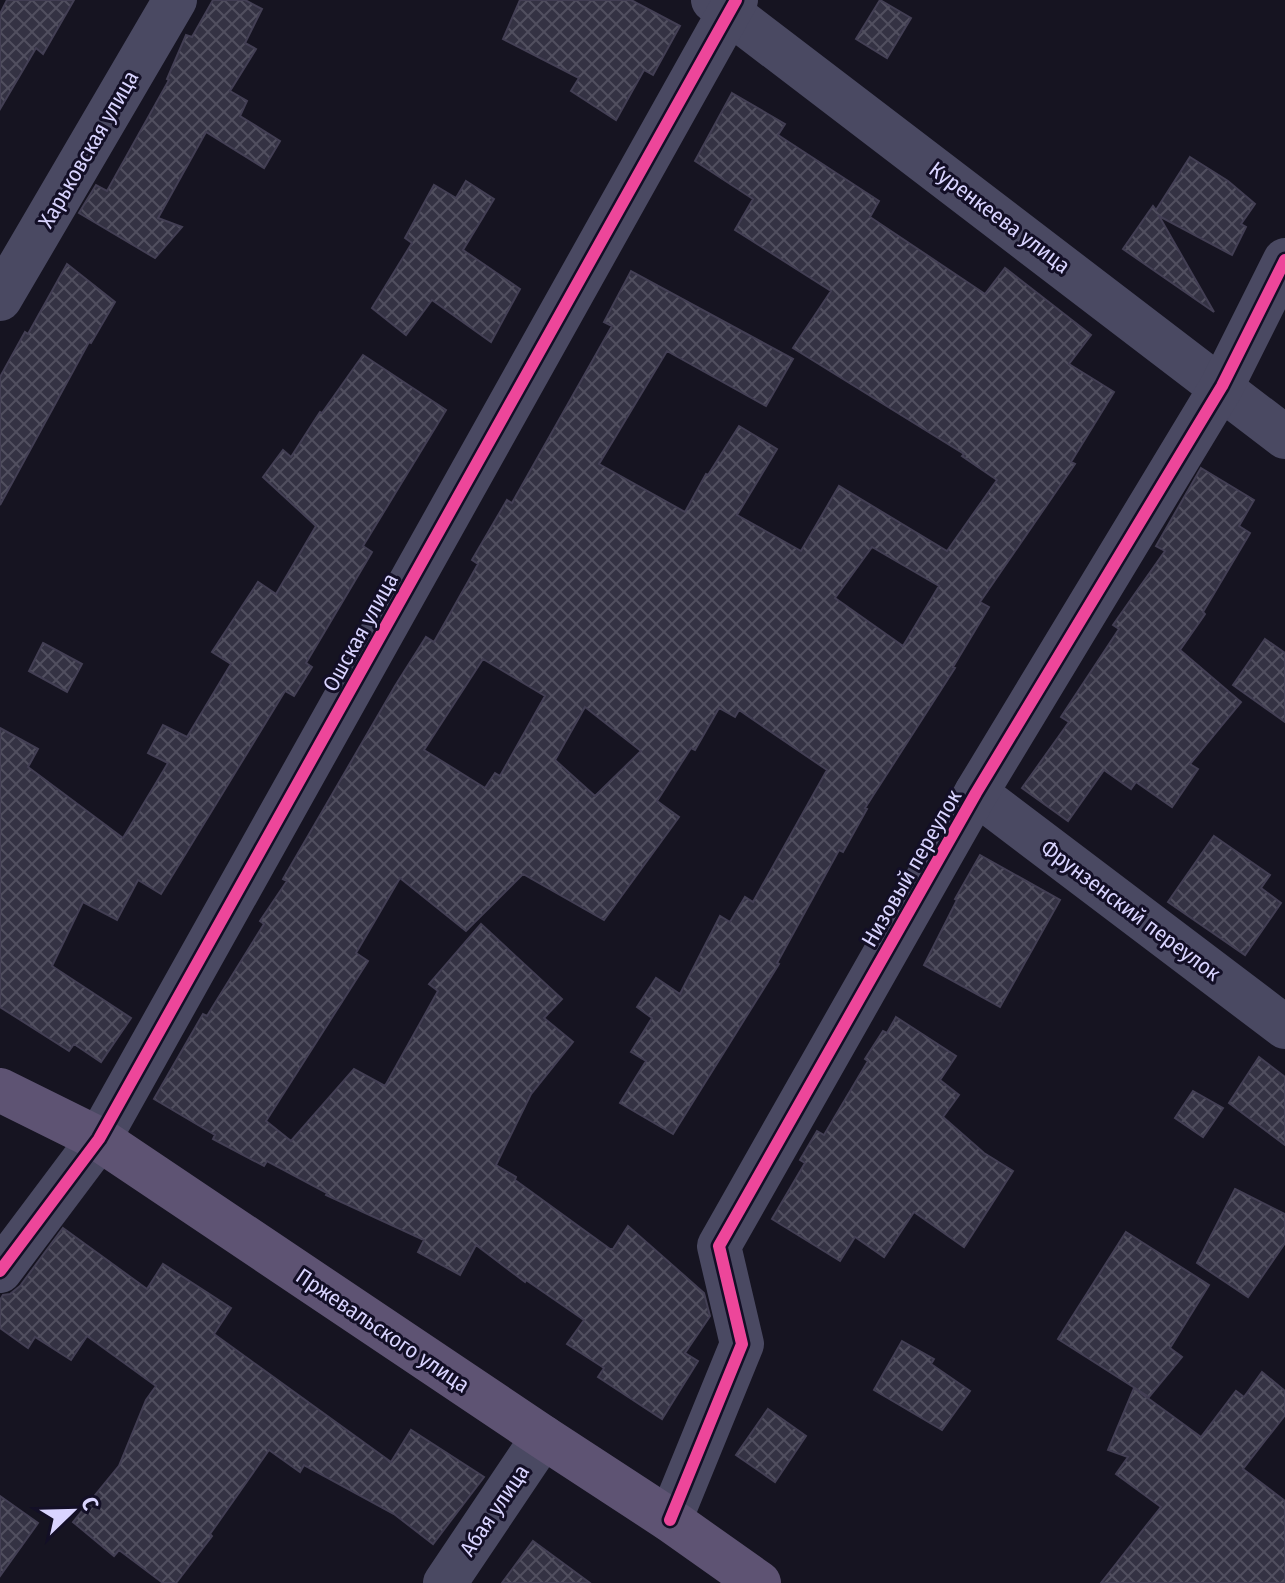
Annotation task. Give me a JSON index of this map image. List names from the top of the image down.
{
  "streets": {
    "main road": ["Пржевальского улица"],
    "street": [
      "Харьковская улица",
      "Куренкеева улица",
      "Ошская улица",
      "Низовый переулок",
      "Фрунзенский переулок",
      "Абая улица"
    ]
  },
  "crossings": [
    ["Куренкеева улица", "Ошская улица"],
    ["Куренкеева улица", "Низовый переулок"],
    ["Ошская улица", "Пржевальского улица"],
    ["Низовый переулок", "Фрунзенский переулок"],
    ["Низовый переулок", "Пржевальского улица"],
    ["Пржевальского улица", "Абая улица"]
  ],
  "north": "top right"
}
